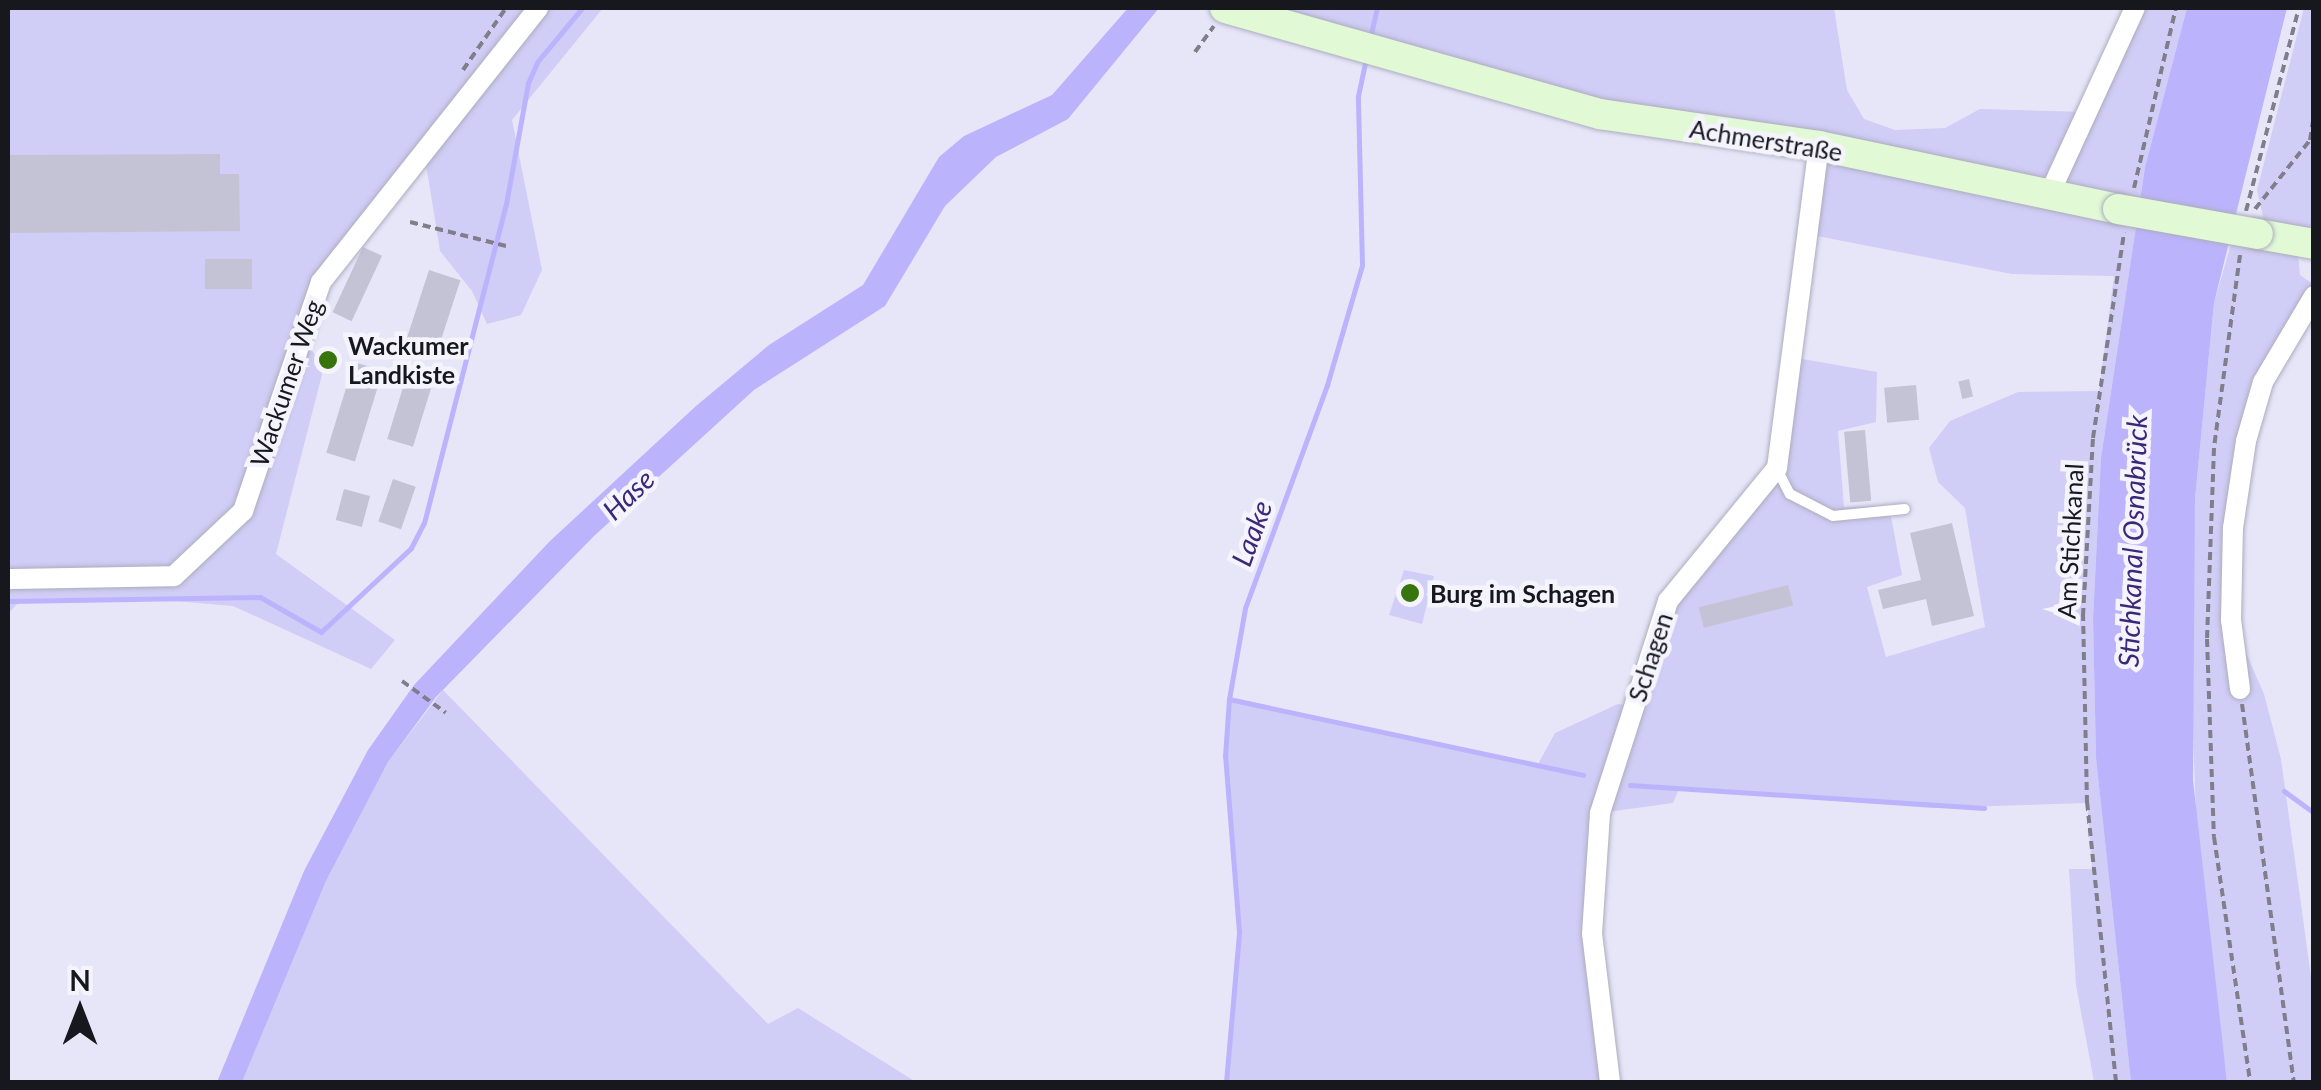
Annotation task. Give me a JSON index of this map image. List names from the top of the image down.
{
  "streets": {
    "street": ["Achmerstraße", "Wackumer Weg", "Schagen"],
    "path": ["Am Stichkanal"]
  },
  "crossings": [
    ["Achmerstraße", "Am Stichkanal"]
  ],
  "water": ["Hase", "Laake", "Stichkanal Osnabrück"],
  "places": ["Wackumer Landkiste", "Burg im Schagen"],
  "north": "top"
}
